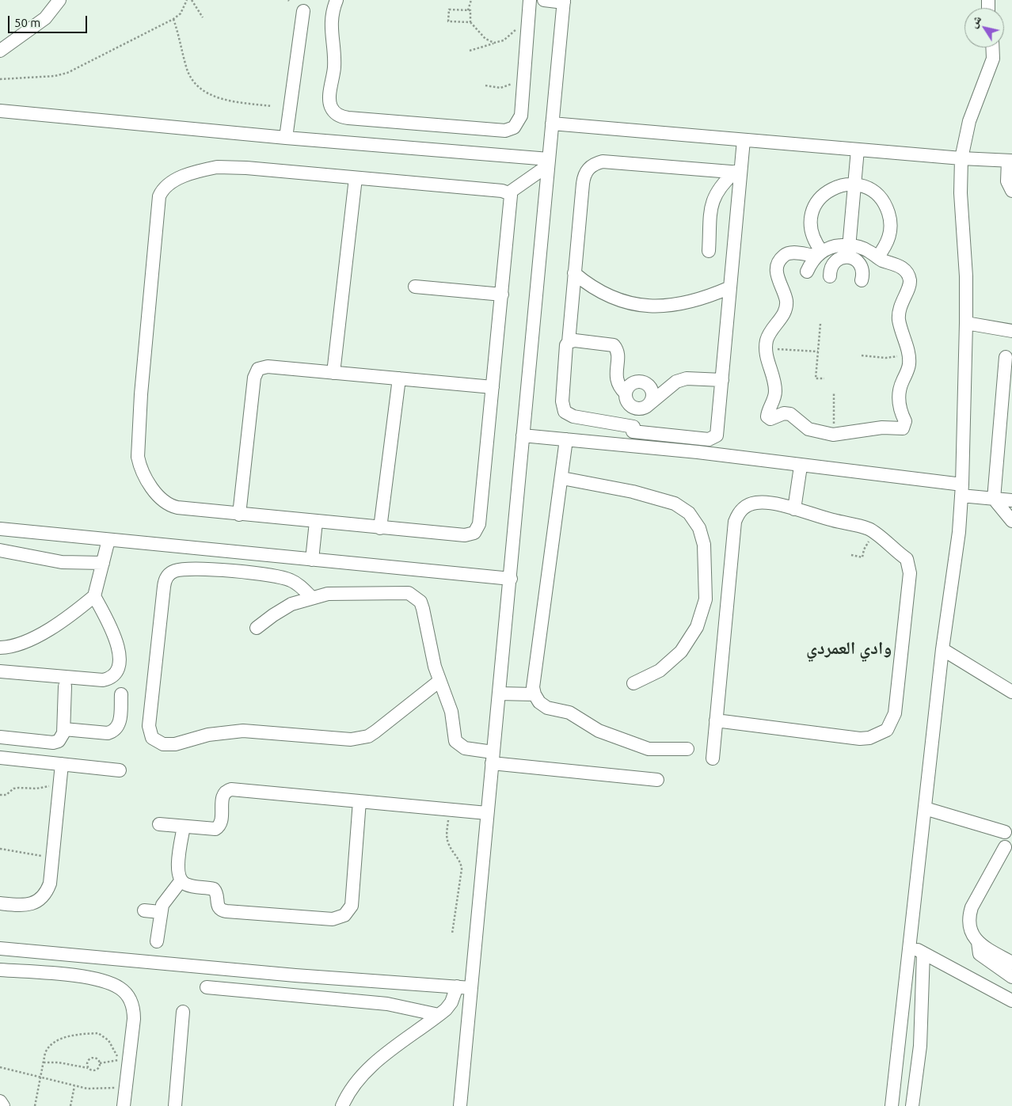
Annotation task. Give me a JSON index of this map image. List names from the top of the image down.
{
  "districts": ["وادي العمردي"],
  "scale_bar": "50 m",
  "north": "top left"
}
